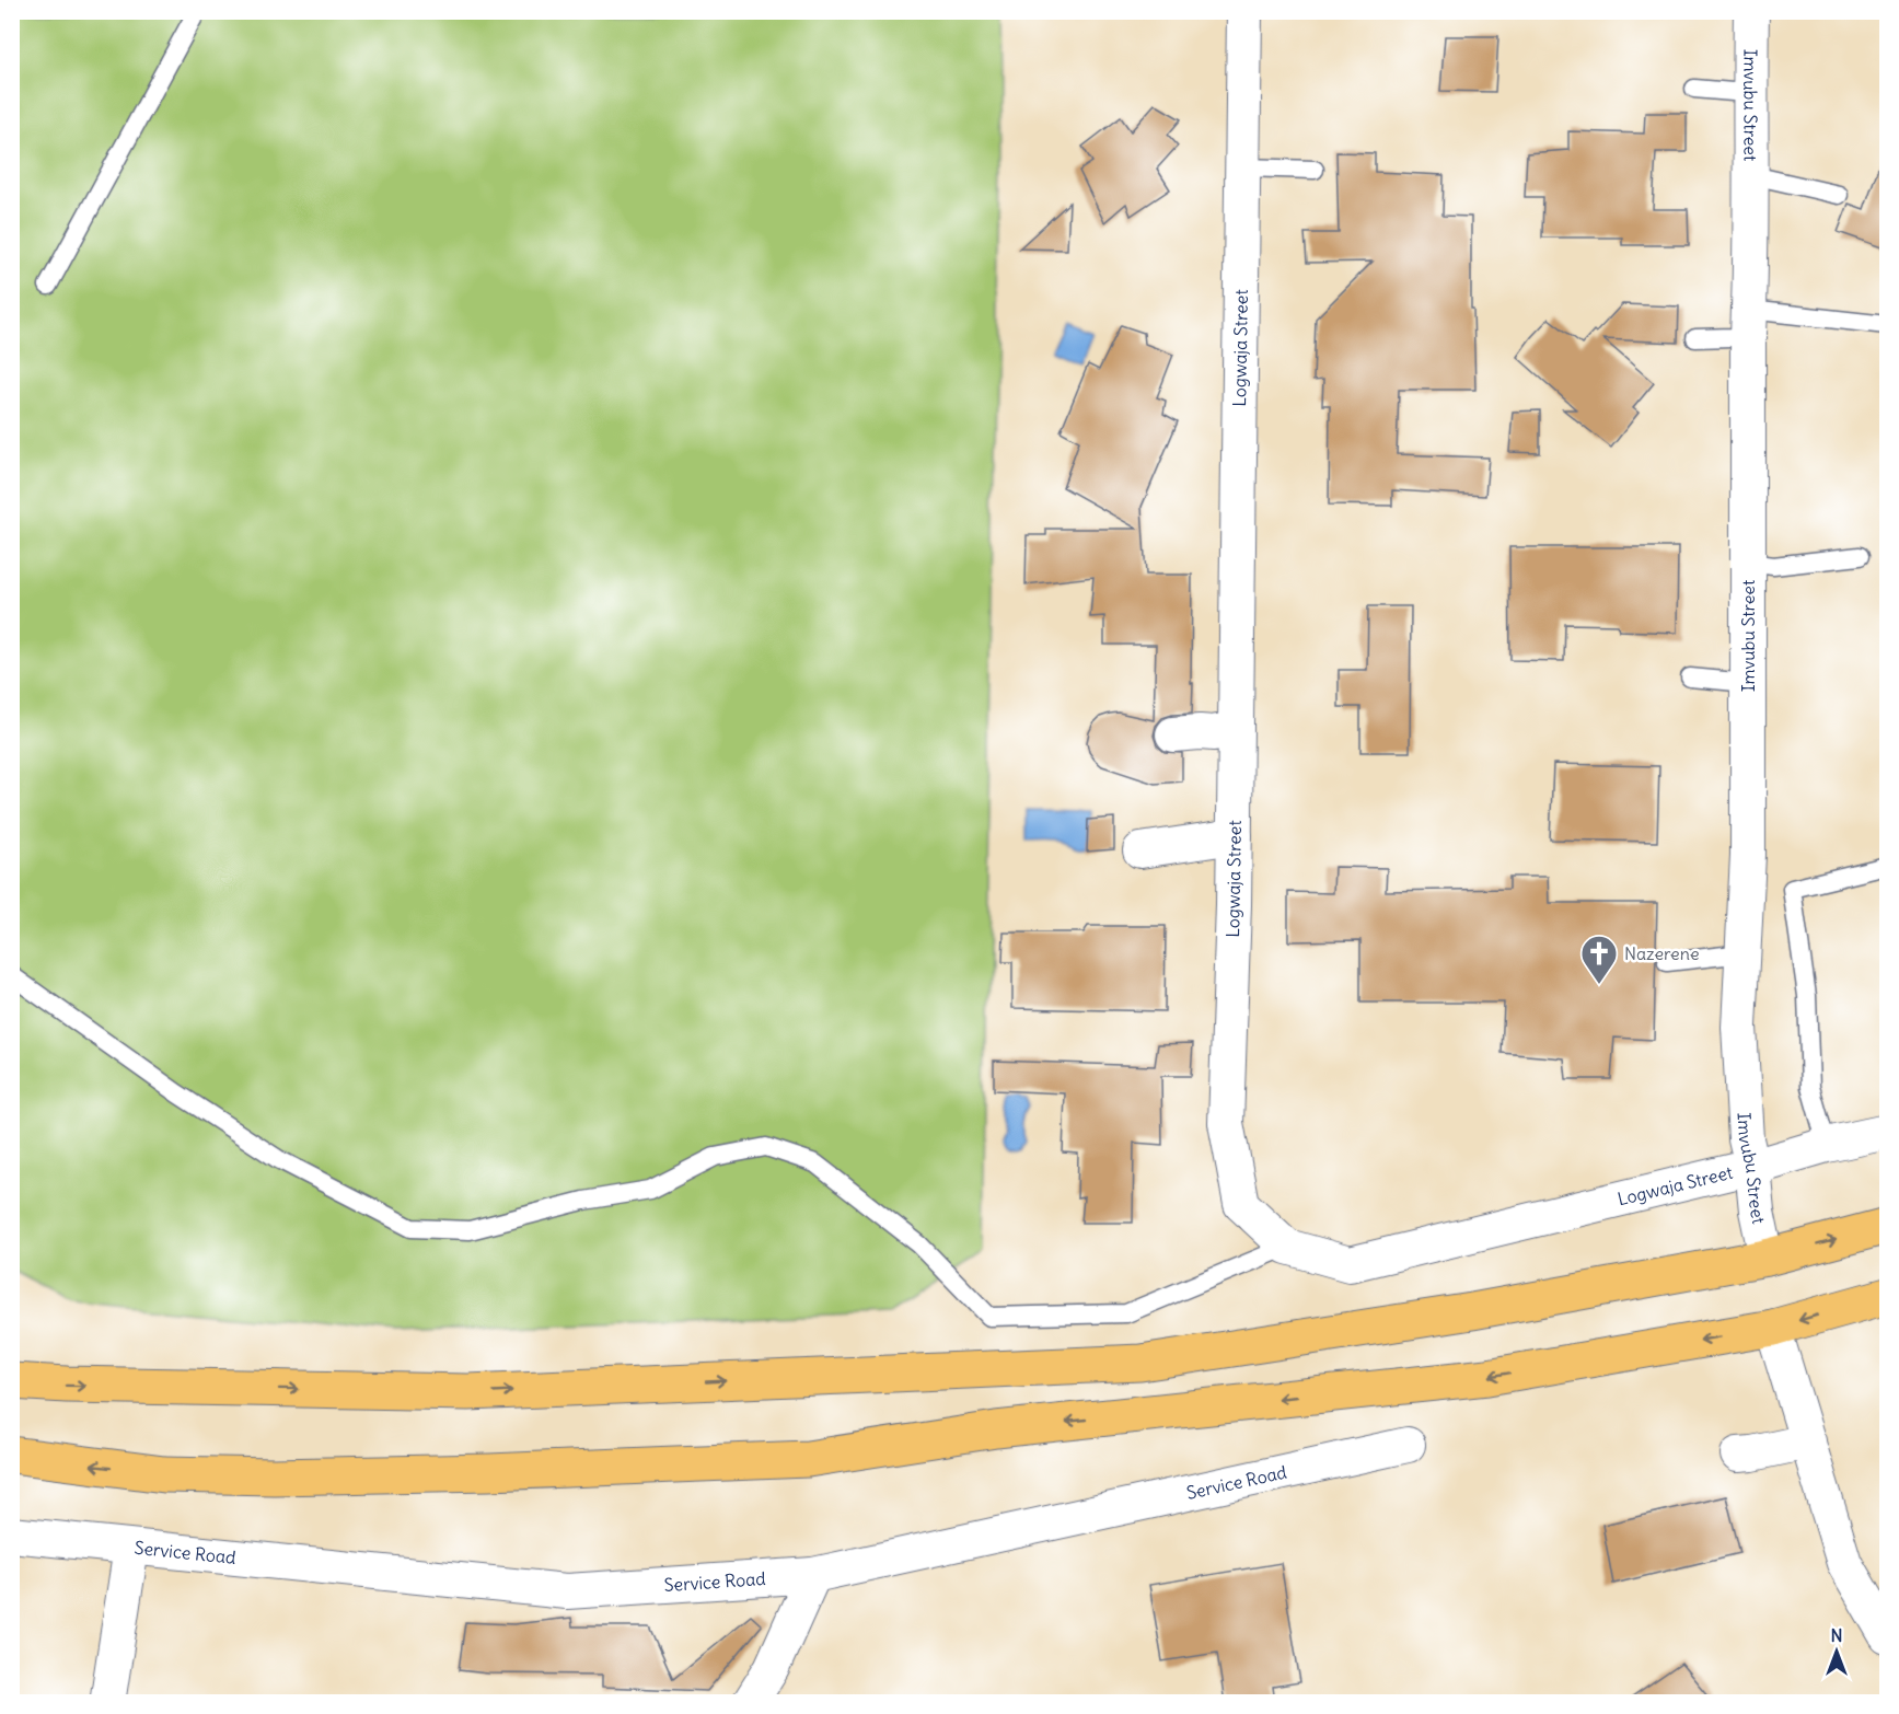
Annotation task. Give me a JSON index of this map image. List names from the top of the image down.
{
  "streets": {
    "street": ["Imvubu Street", "Logwaja Street", "Service Road"]
  },
  "crossings": [
    ["Imvubu Street", "Logwaja Street"]
  ],
  "places": {
    "church": ["Nazerene"]
  },
  "north": "top"
}
